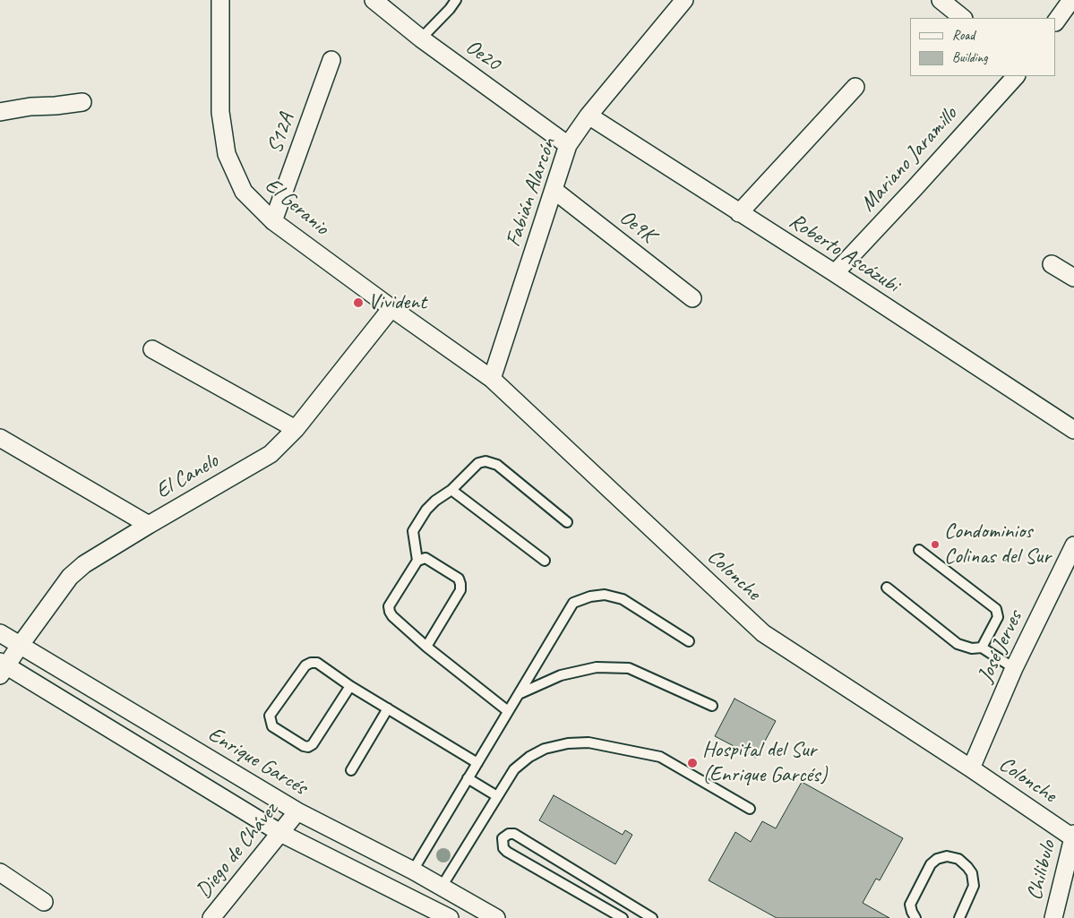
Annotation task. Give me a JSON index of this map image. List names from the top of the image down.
{
  "streets": {
    "street": [
      "Oe20",
      "S12A",
      "Mariano Jaramillo",
      "Fabián Alarcón",
      "El Geranio",
      "Oe9K",
      "Roberto Ascázubi",
      "El Canelo",
      "Colonche",
      "José Jerves",
      "Enrique Garcés",
      "Diego de Chávez",
      "Chilibulo"
    ]
  },
  "crossings": [
    ["Oe20", "Fabián Alarcón"],
    ["S12A", "El Geranio"],
    ["Mariano Jaramillo", "Roberto Ascázubi"],
    ["Fabián Alarcón", "Oe9K"],
    ["Fabián Alarcón", "Roberto Ascázubi"],
    ["Fabián Alarcón", "Colonche"],
    ["El Geranio", "El Canelo"],
    ["El Geranio", "Colonche"],
    ["El Canelo", "Colonche"],
    ["El Canelo", "Enrique Garcés"],
    ["Colonche", "José Jerves"],
    ["Colonche", "Chilibulo"],
    ["Enrique Garcés", "Diego de Chávez"]
  ],
  "places": ["Vivident", "Condominios Colinas del Sur", "Hospital del Sur (Enrique Garcés)"],
  "legend": ["Road", "Building"]
}
